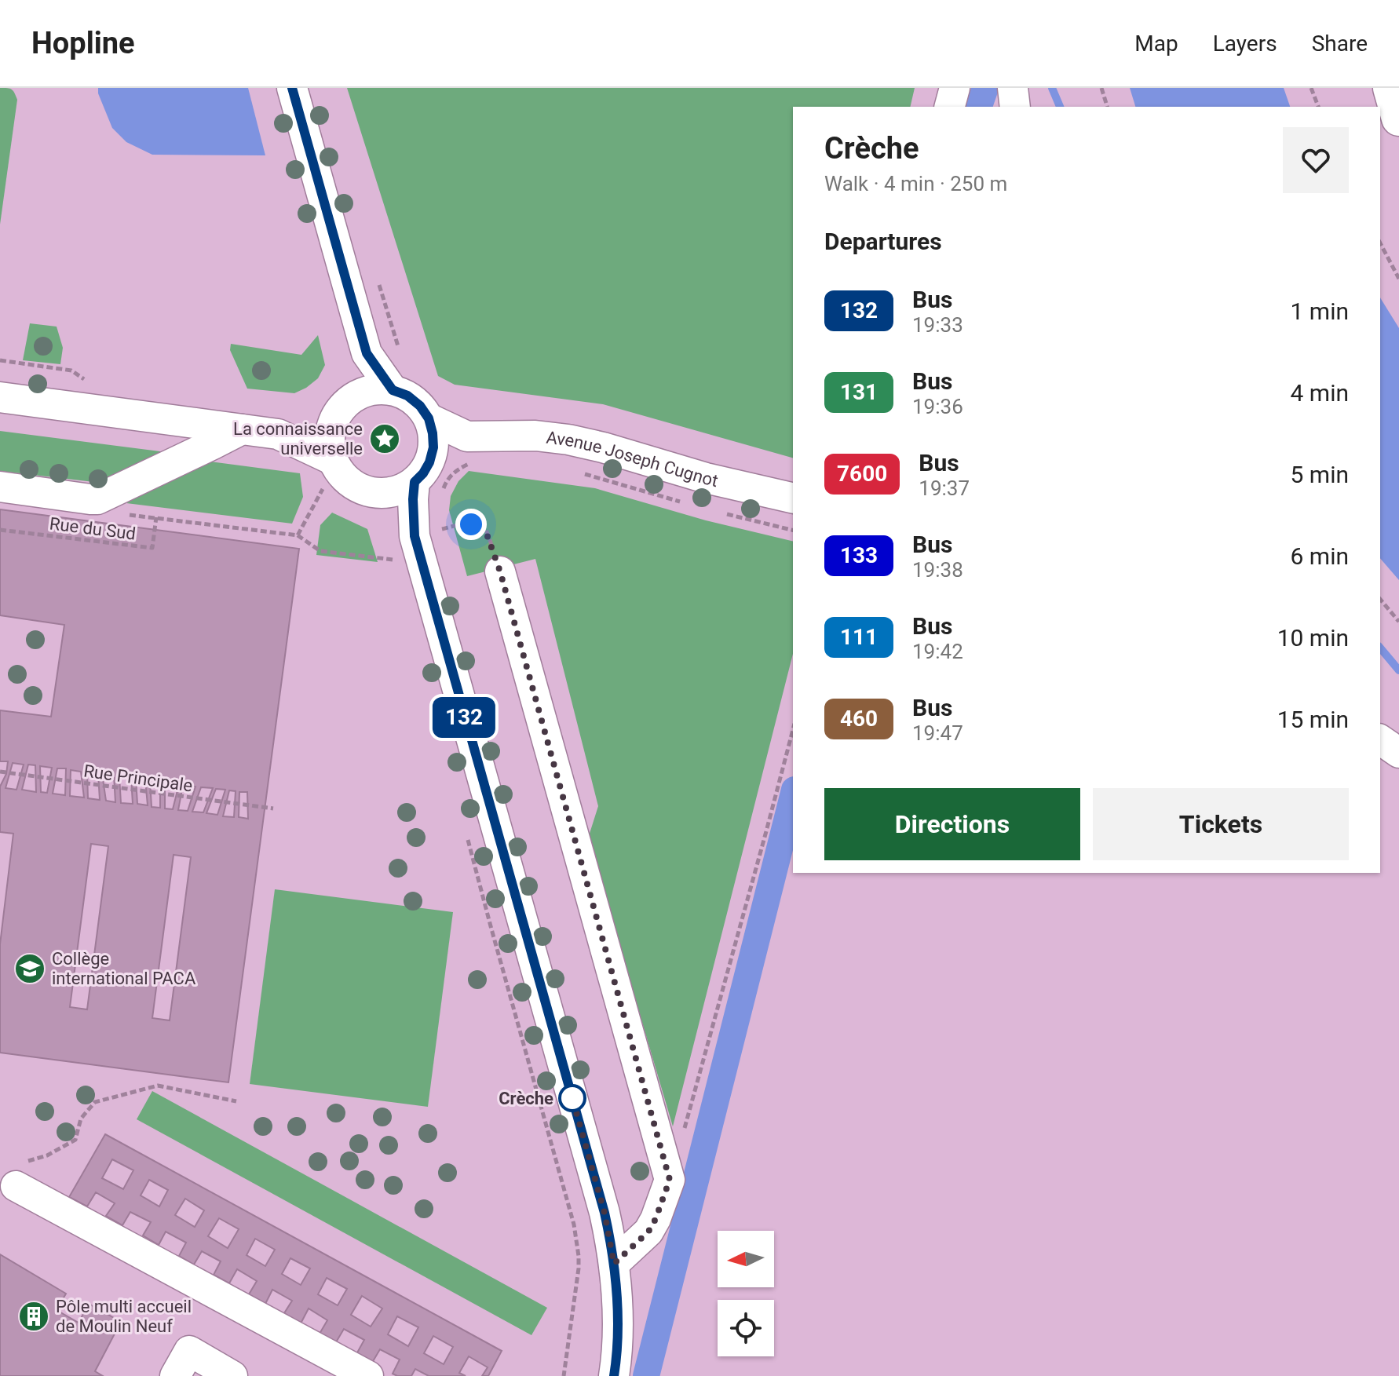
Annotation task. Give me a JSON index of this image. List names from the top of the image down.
{
  "streets": {
    "street": ["Avenue Joseph Cugnot"],
    "path": ["Rue du Sud", "Rue Principale"]
  },
  "places": {
    "place": ["La connaissance universelle"],
    "school or university": ["Collège international PACA"],
    "other": ["Crèche"],
    "building": ["Pôle multi accueil de Moulin Neuf"]
  },
  "lines": ["bus line 132"],
  "north": "left",
  "page": {
    "header": "Hopline",
    "nav": ["Map", "Layers", "Share"],
    "on_map": "132",
    "heading": [
      ["Crèche", "Walk · 4 min · 250 m"],
      "Departures"
    ],
    "list": [
      {
        "mark": "132",
        "name": "Bus",
        "note": "19:33",
        "value": "1 min"
      },
      {
        "mark": "131",
        "name": "Bus",
        "note": "19:36",
        "value": "4 min"
      },
      {
        "mark": "7600",
        "name": "Bus",
        "note": "19:37",
        "value": "5 min"
      },
      {
        "mark": "133",
        "name": "Bus",
        "note": "19:38",
        "value": "6 min"
      },
      {
        "mark": "111",
        "name": "Bus",
        "note": "19:42",
        "value": "10 min"
      },
      {
        "mark": "460",
        "name": "Bus",
        "note": "19:47",
        "value": "15 min"
      }
    ],
    "buttons": ["Directions", "Tickets"]
  }
}
